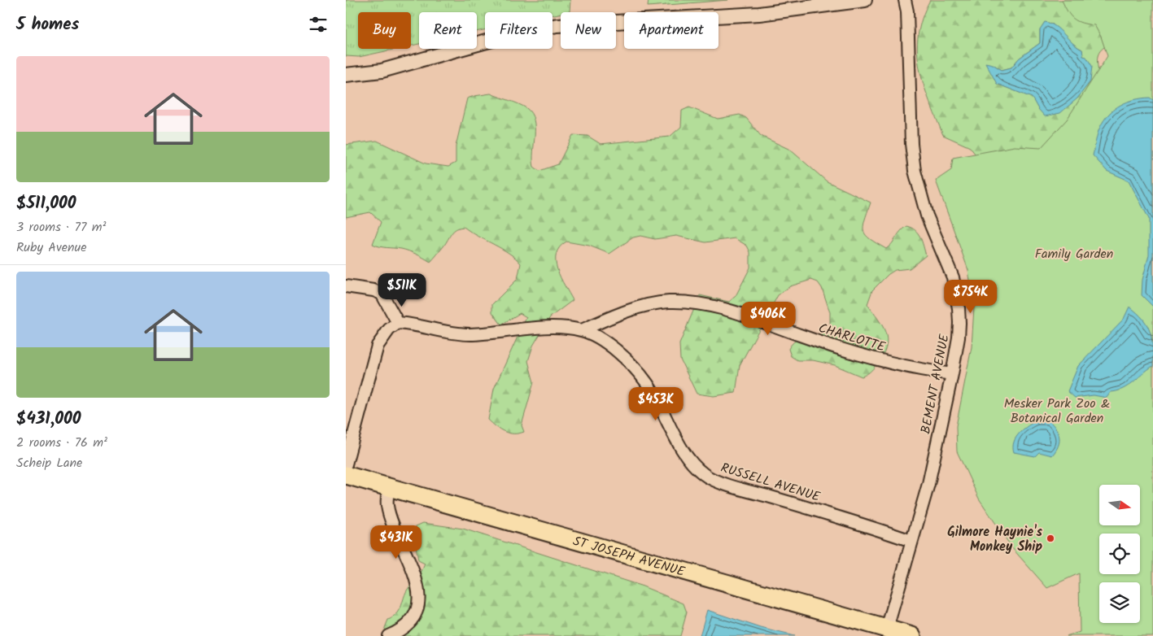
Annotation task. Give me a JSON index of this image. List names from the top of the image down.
{
  "streets": {
    "main road": ["ST JOSEPH AVENUE"],
    "street": ["CHARLOTTE", "BEMENT AVENUE", "RUSSELL AVENUE"]
  },
  "crossings": [
    ["CHARLOTTE", "BEMENT AVENUE"],
    ["CHARLOTTE", "RUSSELL AVENUE"],
    ["BEMENT AVENUE", "RUSSELL AVENUE"],
    ["BEMENT AVENUE", "ST JOSEPH AVENUE"]
  ],
  "parks": ["Family Garden", "Mesker Park Zoo & Botanical Garden"],
  "places": ["Gilmore Haynie's Monkey Ship"],
  "north": "right",
  "page": {
    "heading": "5 homes",
    "chip": [
      "Buy",
      "Rent",
      "Filters",
      "New",
      "Apartment"
    ],
    "list": [
      {
        "name": "$511,000",
        "note": "3 rooms · 77 m² · Ruby Avenue"
      },
      {
        "name": "$431,000",
        "note": "2 rooms · 76 m² · Scheip Lane"
      }
    ],
    "price": [
      "$511K",
      "$754K",
      "$406K",
      "$453K",
      "$431K"
    ]
  }
}
